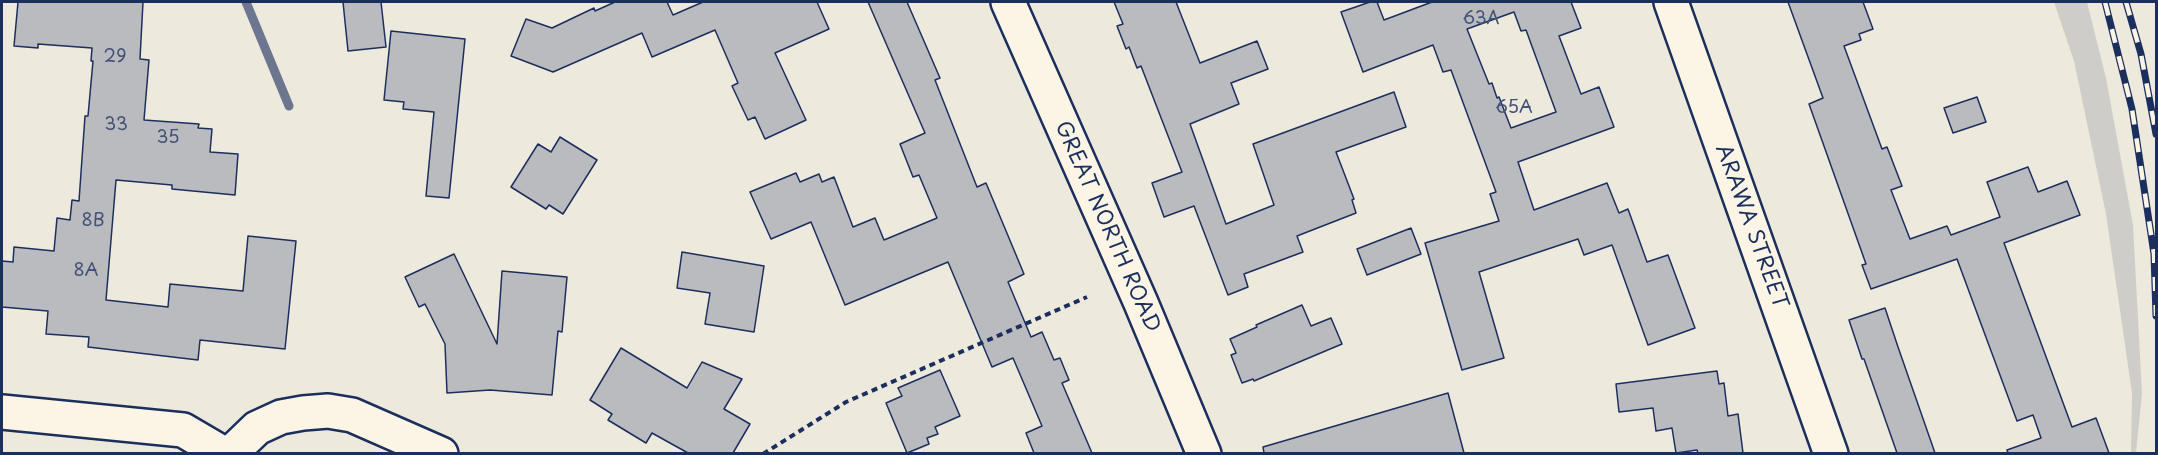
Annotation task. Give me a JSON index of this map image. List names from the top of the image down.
{
  "streets": {
    "street": ["GREAT NORTH ROAD", "ARAWA STREET"]
  },
  "house_numbers": [
    "63A",
    "29",
    "65A",
    "33",
    "35",
    "8B",
    "8A"
  ]
}
